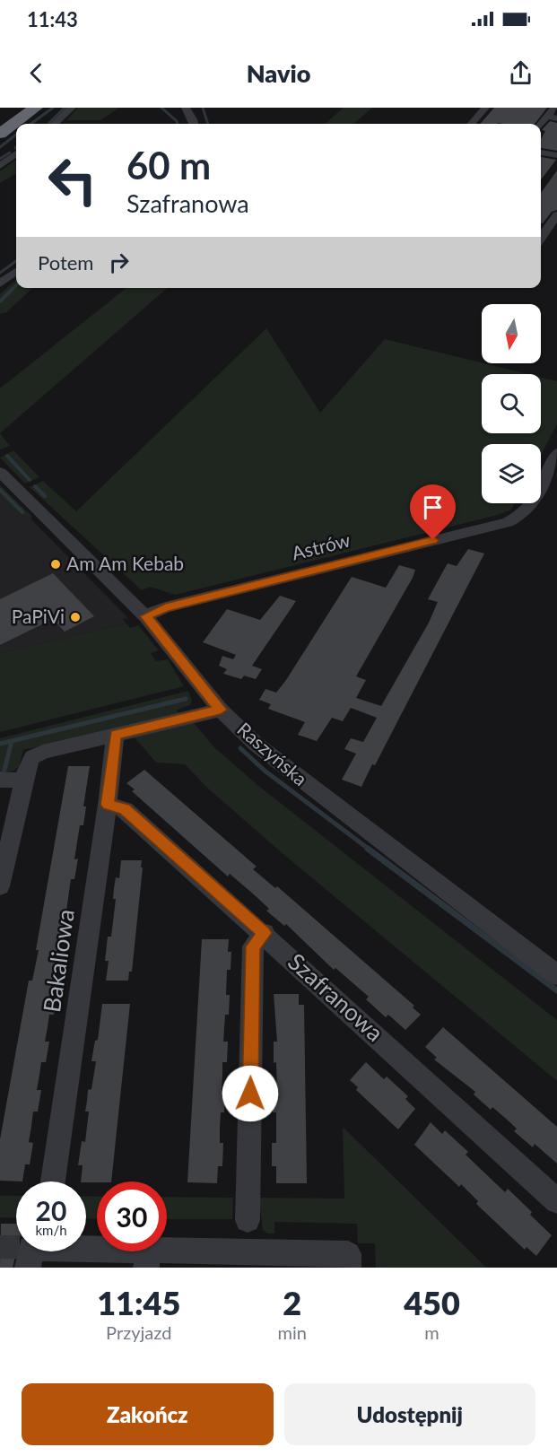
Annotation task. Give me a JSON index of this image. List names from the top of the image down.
{
  "streets": {
    "street": [
      "Astrów",
      "Raszyńska",
      "Bakaliowa",
      "Szafranowa"
    ]
  },
  "crossings": [
    ["Astrów", "Raszyńska"],
    ["Bakaliowa", "Szafranowa"]
  ],
  "places": ["Am Am Kebab", "PaPiVi"],
  "north": "bottom",
  "page": {
    "status": "11:43",
    "header": "Navio",
    "turn": ["60 m", "Szafranowa"],
    "then": "Potem",
    "speed": "20 km/h",
    "limit": "30",
    "eta": [
      "11:45",
      "Przyjazd",
      "2",
      "min",
      "450",
      "m"
    ],
    "buttons": ["Zakończ", "Udostępnij"]
  }
}
